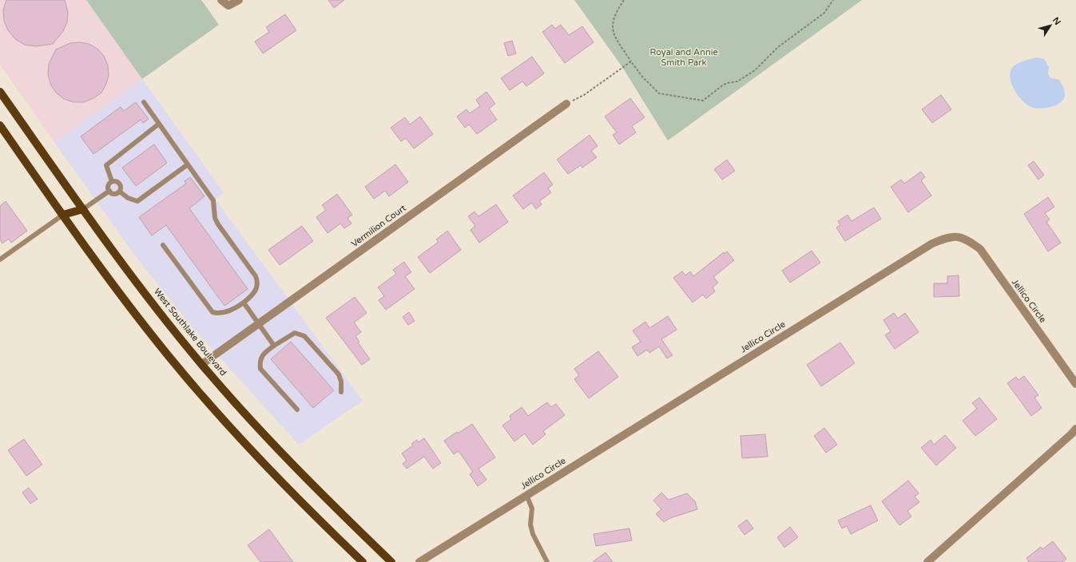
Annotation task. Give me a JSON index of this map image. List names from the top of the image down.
{
  "streets": {
    "main road": ["West Southlake Boulevard"],
    "street": ["Vermilion Court", "Jellico Circle"]
  },
  "crossings": [
    ["Vermilion Court", "West Southlake Boulevard"]
  ],
  "parks": ["Royal and Annie Smith Park"],
  "north": "top right"
}
